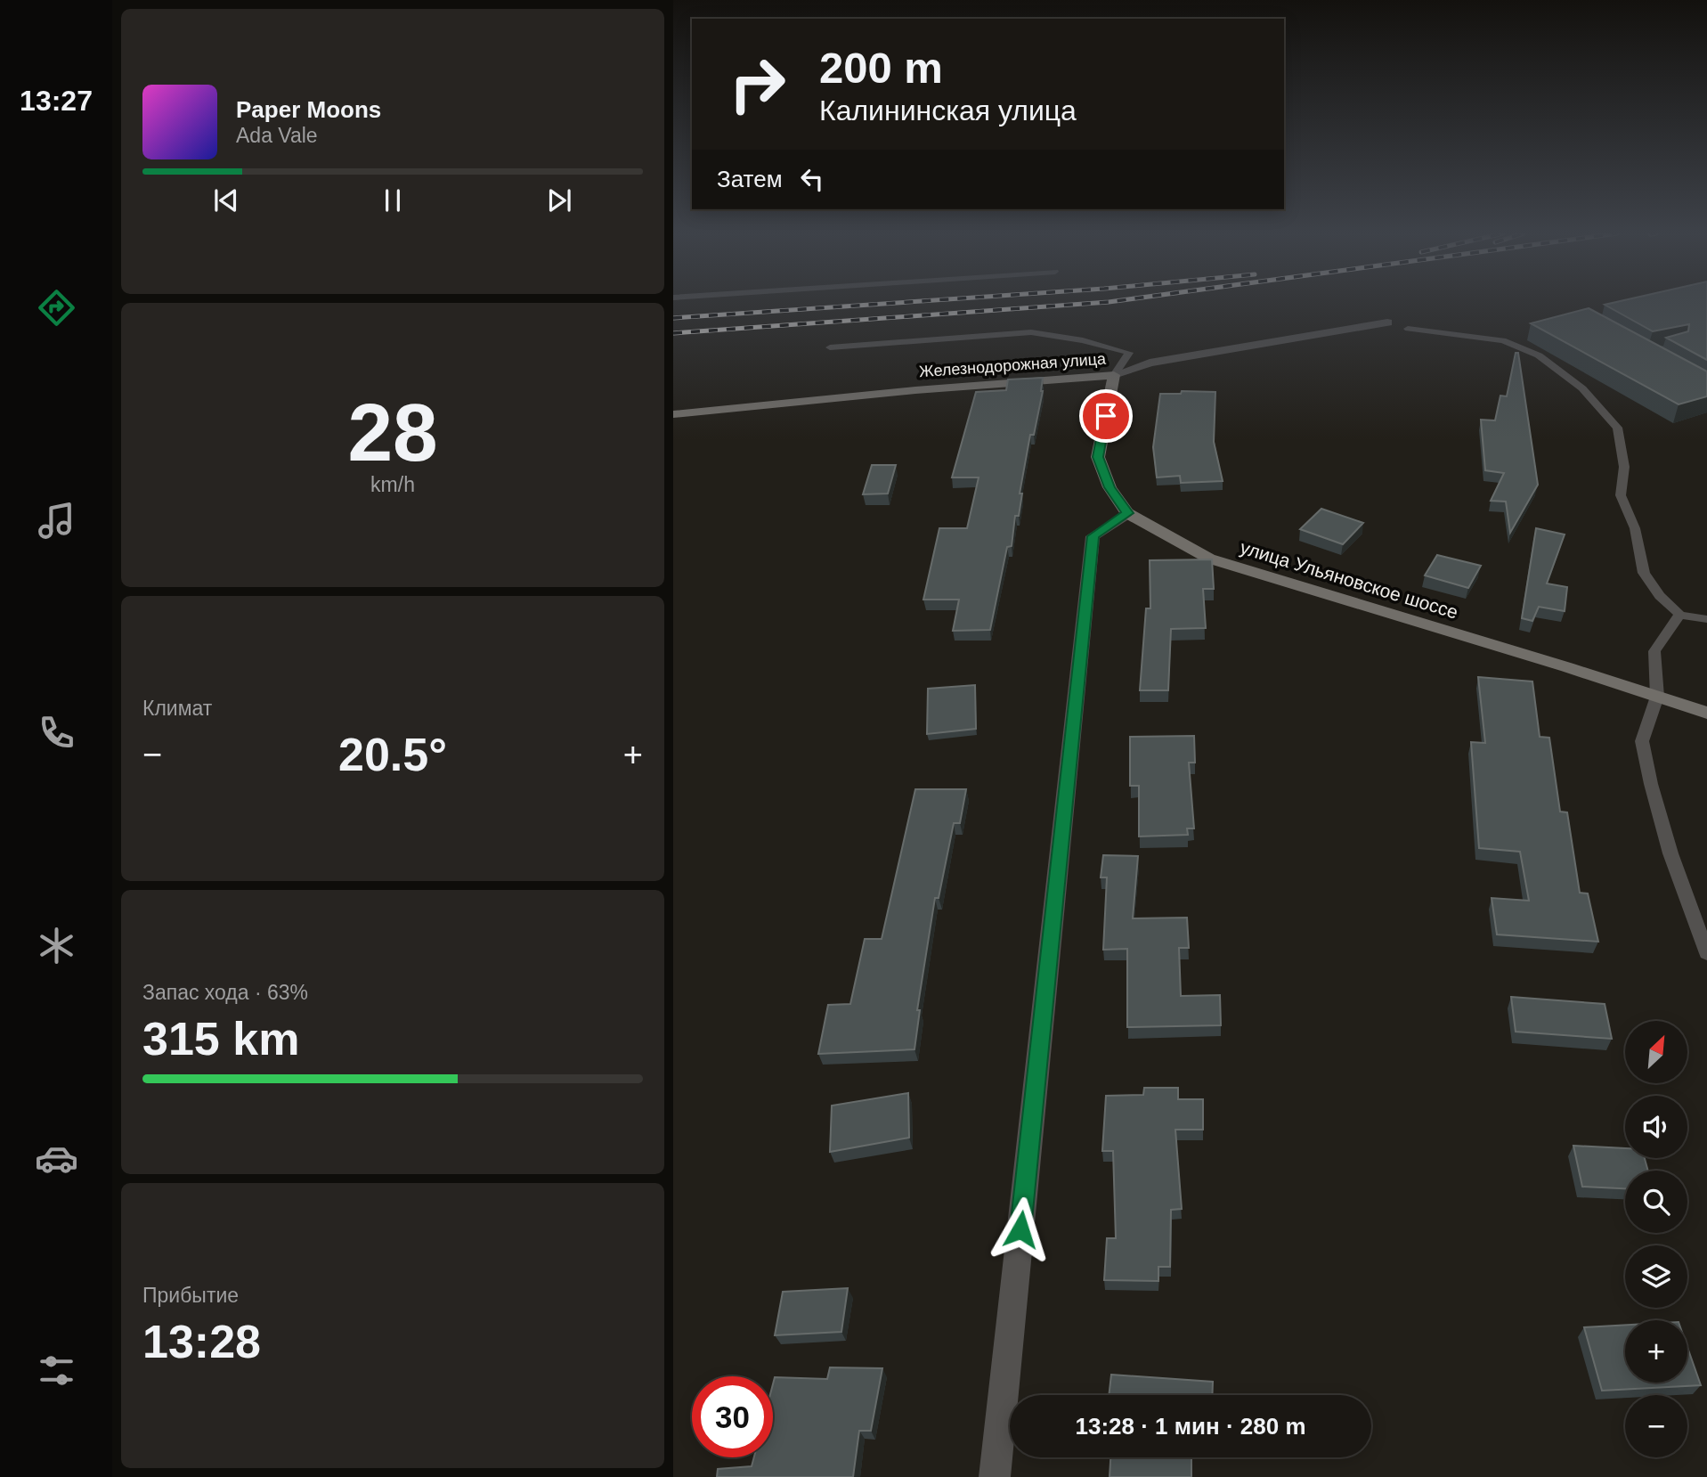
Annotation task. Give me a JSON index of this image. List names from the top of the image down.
{
  "streets": {
    "street": ["Железнодорожная улица", "улица Ульяновское шоссе"]
  },
  "crossings": [
    ["Железнодорожная улица", "улица Ульяновское шоссе"]
  ],
  "north": "top right",
  "page": {
    "tabs": "13:27",
    "turn": ["200 m", "Калининская улица"],
    "song": ["Paper Moons", "Ada Vale"],
    "then": "Затем",
    "tile": [
      ["28", "km/h"],
      "Климат",
      ["Запас хода · 63%", "315 km"],
      ["Прибытие", "13:28"]
    ],
    "heat": ["−", "20.5°", "+"],
    "map_buttons": ["+", "−"],
    "limit": "30",
    "trip": "13:28 · 1 мин · 280 m"
  }
}
